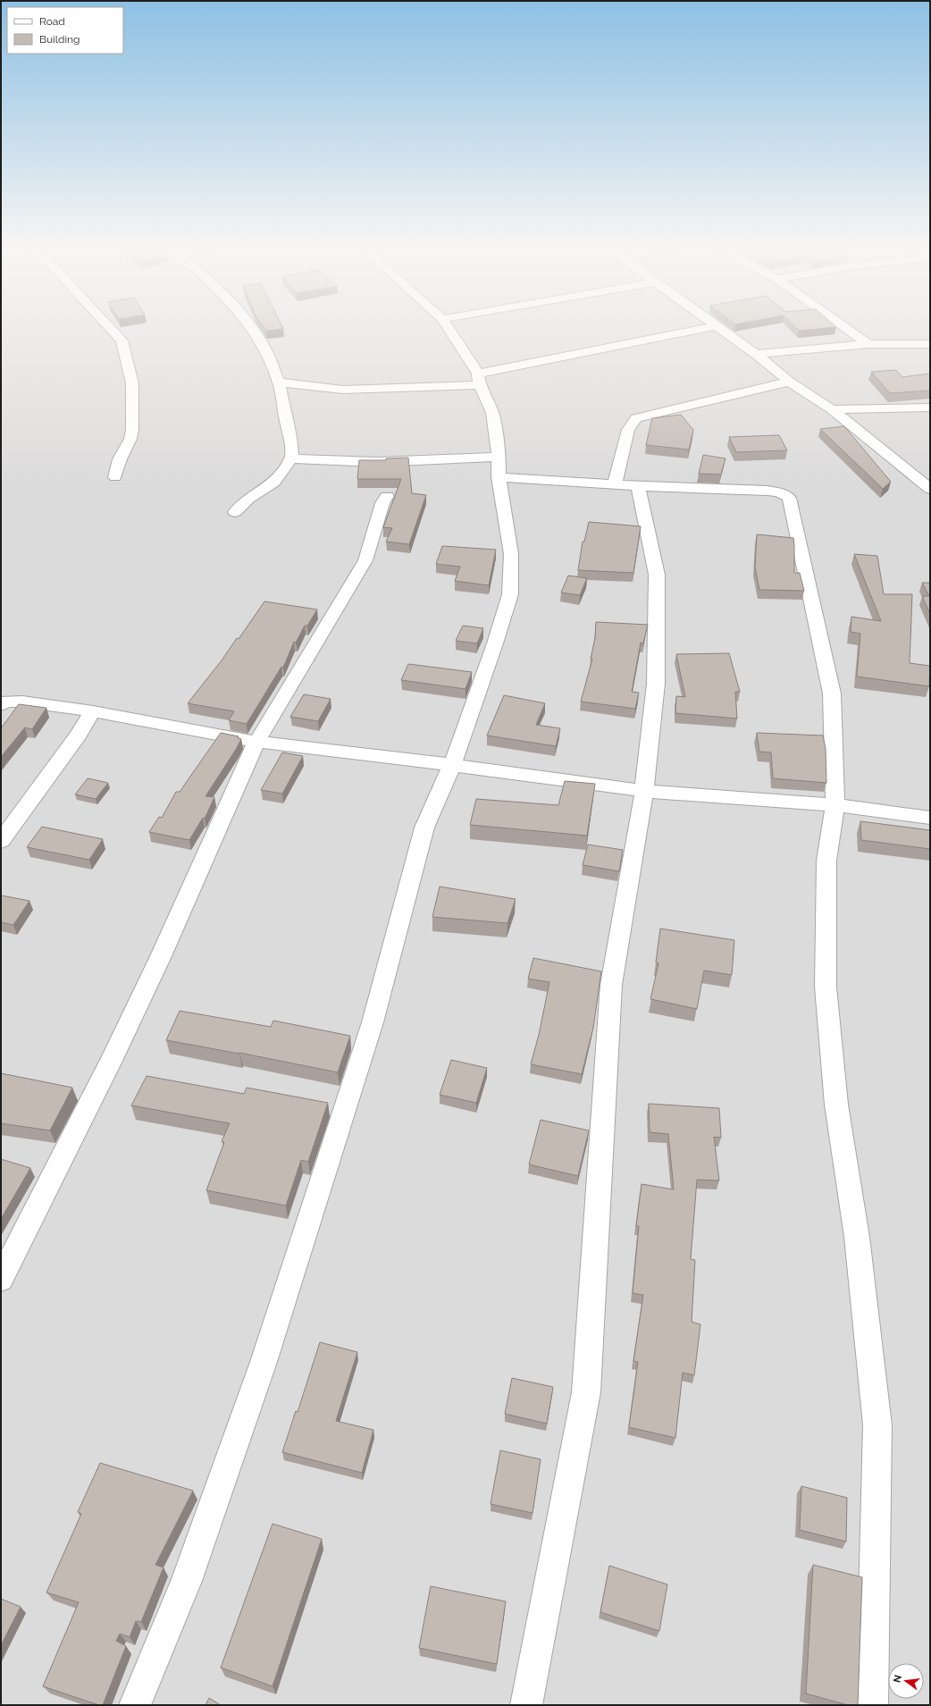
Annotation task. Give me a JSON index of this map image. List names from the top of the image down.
{
  "legend": ["Road", "Building"],
  "north": "left"
}
